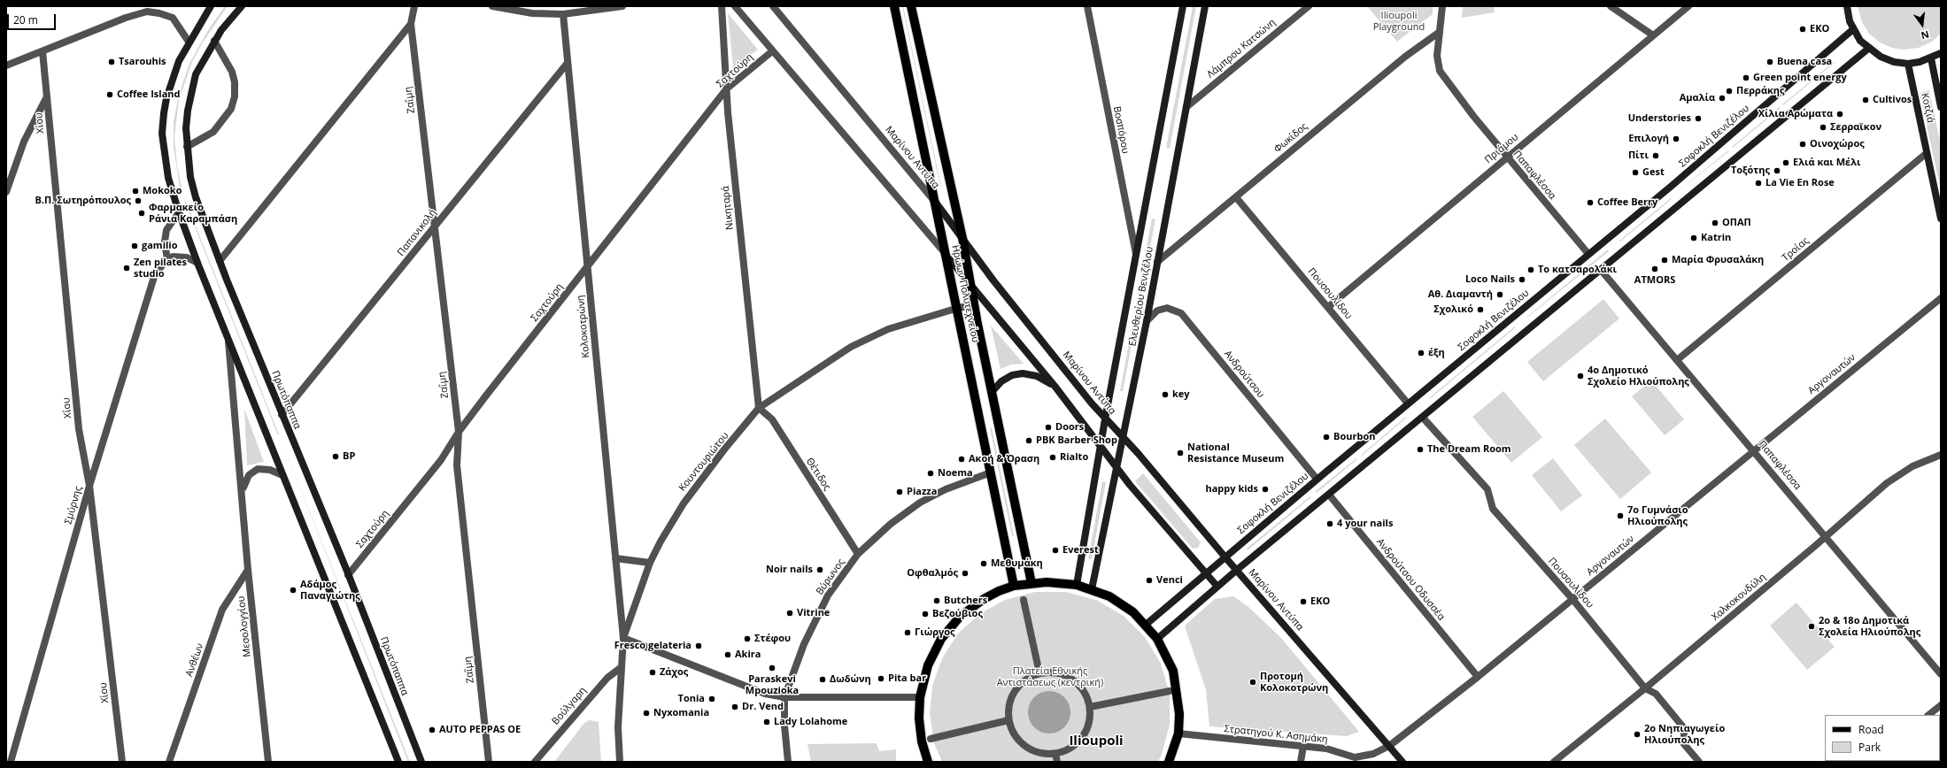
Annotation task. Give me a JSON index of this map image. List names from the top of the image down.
{
  "streets": {
    "main road": [
      "Κοτζιά",
      "Σοφοκλή Βενιζέλου",
      "Μαρίνου Αντύπα",
      "Ηρώων Πολυτεχνείου",
      "Ελευθερίου Βενιζέλου",
      "Πρωτόπαππα"
    ],
    "street": [
      "Λάμπρου Κατσώνη",
      "Σαχτούρη",
      "Ζαΐμη",
      "Χίου",
      "Βοσπόρου",
      "Φωκίδος",
      "Πριάμου",
      "Παπαφλέσσα",
      "Νικηταρά",
      "Παπανικολή",
      "Τροίας",
      "Πουσουλίδου",
      "Κολοκοτρώνη",
      "Ανδρούτσου",
      "Αργοναυτών",
      "Κουντουριώτου",
      "Θέτιδος",
      "Σμύρνης",
      "Βύρωνος",
      "Ανδρούτσου Οδυσσέα",
      "Χαλκοκονδύλη",
      "Μεσολογγίου",
      "Ανθέων",
      "Βούλγαρη",
      "Στρατηγού Κ. Ασημάκη"
    ]
  },
  "crossings": [
    ["Λάμπρου Κατσώνη", "Ελευθερίου Βενιζέλου"],
    ["Σαχτούρη", "Ζαΐμη"],
    ["Σαχτούρη", "Νικηταρά"],
    ["Σαχτούρη", "Κολοκοτρώνη"],
    ["Σαχτούρη", "Πρωτόπαππα"],
    ["Ζαΐμη", "Παπανικολή"],
    ["Κοτζιά", "Τροίας"],
    ["Χίου", "Σμύρνης"],
    ["Βοσπόρου", "Ελευθερίου Βενιζέλου"],
    ["Σοφοκλή Βενιζέλου", "Μαρίνου Αντύπα"],
    ["Σοφοκλή Βενιζέλου", "Παπαφλέσσα"],
    ["Σοφοκλή Βενιζέλου", "Πουσουλίδου"],
    ["Σοφοκλή Βενιζέλου", "Ανδρούτσου"],
    ["Φωκίδος", "Παπαφλέσσα"],
    ["Φωκίδος", "Πουσουλίδου"],
    ["Φωκίδος", "Ελευθερίου Βενιζέλου"],
    ["Πριάμου", "Παπαφλέσσα"],
    ["Πριάμου", "Πουσουλίδου"],
    ["Μαρίνου Αντύπα", "Ηρώων Πολυτεχνείου"],
    ["Μαρίνου Αντύπα", "Ελευθερίου Βενιζέλου"],
    ["Μαρίνου Αντύπα", "Αργοναυτών"],
    ["Μαρίνου Αντύπα", "Στρατηγού Κ. Ασημάκη"],
    ["Παπαφλέσσα", "Τροίας"],
    ["Παπαφλέσσα", "Αργοναυτών"],
    ["Παπαφλέσσα", "Χαλκοκονδύλη"],
    ["Νικηταρά", "Κουντουριώτου"],
    ["Νικηταρά", "Θέτιδος"],
    ["Παπανικολή", "Κολοκοτρώνη"],
    ["Παπανικολή", "Πρωτόπαππα"],
    ["Ηρώων Πολυτεχνείου", "Κουντουριώτου"],
    ["Ηρώων Πολυτεχνείου", "Βύρωνος"],
    ["Πουσουλίδου", "Αργοναυτών"],
    ["Πουσουλίδου", "Χαλκοκονδύλη"],
    ["Ελευθερίου Βενιζέλου", "Ανδρούτσου"],
    ["Κολοκοτρώνη", "Κουντουριώτου"],
    ["Αργοναυτών", "Ανδρούτσου Οδυσσέα"],
    ["Αργοναυτών", "Στρατηγού Κ. Ασημάκη"],
    ["Κουντουριώτου", "Θέτιδος"],
    ["Κουντουριώτου", "Βούλγαρη"],
    ["Θέτιδος", "Βύρωνος"],
    ["Μεσολογγίου", "Ανθέων"]
  ],
  "districts": ["Ilioupoli"],
  "parks": ["Ilioupoli Playground", "Πλατεία Εθνικής Αντιστάσεως (κεντρική)"],
  "places": [
    "ΕΚΟ",
    "Tsarouhis",
    "Buena casa",
    "Green point energy",
    "Περράκης",
    "Coffee Island",
    "Αμαλία",
    "Cultivos",
    "Χίλια Αρώματα",
    "Understories",
    "Σερραϊκον",
    "Επιλογή",
    "Οινοχώρος",
    "Πίτι",
    "Ελιά και Μέλι",
    "Τοξότης",
    "Gest",
    "La Vie En Rose",
    "Mokoko",
    "Β.Π. Σωτηρόπουλος",
    "Coffee Berry",
    "Φαρμακείο Ράνια Καραμπάση",
    "ΟΠΑΠ",
    "Katrin",
    "gamilio",
    "Μαρία Φρυσαλάκη",
    "Zen pilates studio",
    "ATMORS",
    "Το κατσαρολάκι",
    "Loco Nails",
    "Αθ. Διαμαντή",
    "Σχολικό",
    "έξη",
    "4ο Δημοτικό Σχολείο Ηλιούπολης",
    "key",
    "Doors",
    "Bourbon",
    "PBK Barber Shop",
    "The Dream Room",
    "National Resistance Museum",
    "BP",
    "Rialto",
    "Ακοή & Όραση",
    "Noema",
    "happy kids",
    "Piazza",
    "7ο Γυμνάσιο Ηλιούπολης",
    "4 your nails",
    "Everest",
    "Μεθυμάκη",
    "Noir nails",
    "Οφθαλμός",
    "Venci",
    "Αδάμος Παναγιώτης",
    "Butchers",
    "EKO",
    "Vitrine",
    "Βεζούβιος",
    "2ο & 18ο Δημοτικά Σχολεία Ηλιούπολης",
    "Γιώργος",
    "Στέφου",
    "Fresco gelateria",
    "Akira",
    "Paraskevi Mpouzioka",
    "Ζάχος",
    "Pita bar",
    "Δωδώνη",
    "Προτομή Κολοκοτρώνη",
    "Tonia",
    "Dr. Vend",
    "Nyxomania",
    "Lady Lolahome",
    "AUTO PEPPAS OE",
    "2ο Νηπιαγωγείο Ηλιούπολης"
  ],
  "legend": ["Road", "Park"],
  "scale_bar": "20 m",
  "north": "bottom"
}
